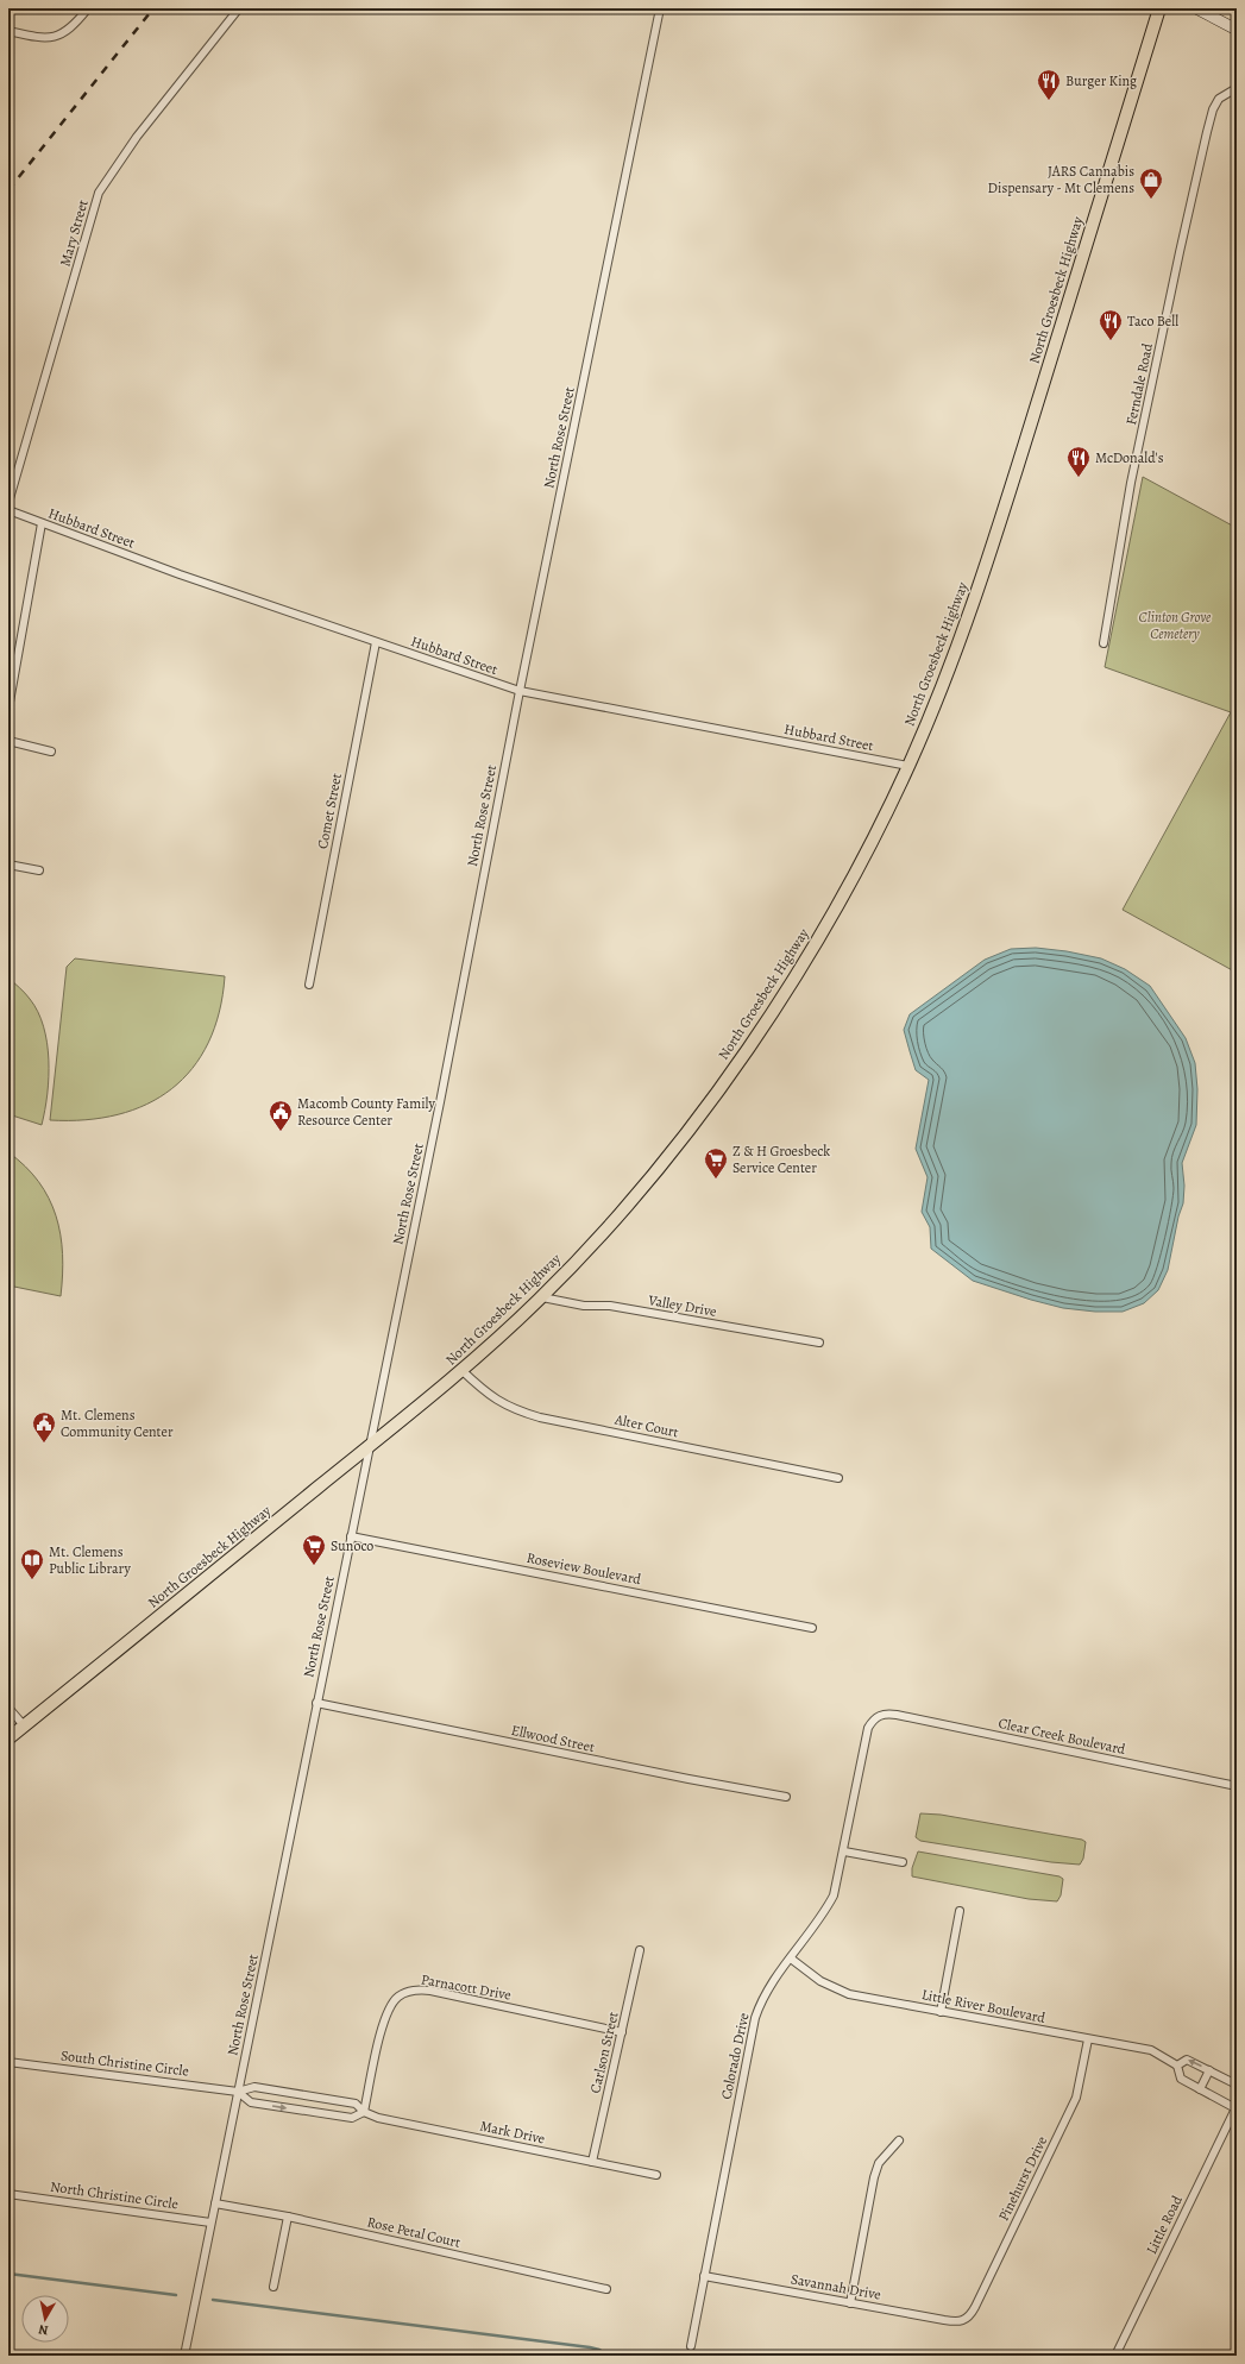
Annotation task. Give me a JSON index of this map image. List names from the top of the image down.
{
  "streets": {
    "main road": ["North Groesbeck Highway"],
    "street": [
      "Mary Street",
      "Ferndale Road",
      "North Rose Street",
      "Hubbard Street",
      "Comet Street",
      "Valley Drive",
      "Alter Court",
      "Roseview Boulevard",
      "Clear Creek Boulevard",
      "Ellwood Street",
      "Parnacott Drive",
      "Little River Boulevard",
      "Carlson Street",
      "Colorado Drive",
      "South Christine Circle",
      "Mark Drive",
      "Pinehurst Drive",
      "North Christine Circle",
      "Little Road",
      "Rose Petal Court",
      "Savannah Drive"
    ]
  },
  "crossings": [
    ["North Groesbeck Highway", "North Rose Street"],
    ["North Groesbeck Highway", "Hubbard Street"],
    ["North Groesbeck Highway", "Valley Drive"],
    ["North Groesbeck Highway", "Alter Court"],
    ["North Rose Street", "Hubbard Street"],
    ["North Rose Street", "Roseview Boulevard"],
    ["North Rose Street", "Ellwood Street"],
    ["North Rose Street", "South Christine Circle"],
    ["North Rose Street", "Mark Drive"],
    ["North Rose Street", "North Christine Circle"],
    ["North Rose Street", "Rose Petal Court"],
    ["Hubbard Street", "Comet Street"],
    ["Clear Creek Boulevard", "Colorado Drive"],
    ["Parnacott Drive", "Carlson Street"],
    ["Parnacott Drive", "Mark Drive"],
    ["Little River Boulevard", "Colorado Drive"],
    ["Little River Boulevard", "Pinehurst Drive"],
    ["Little River Boulevard", "Little Road"],
    ["Carlson Street", "Mark Drive"],
    ["Colorado Drive", "Savannah Drive"],
    ["South Christine Circle", "Mark Drive"],
    ["Pinehurst Drive", "Savannah Drive"]
  ],
  "parks": ["Clinton Grove Cemetery"],
  "places": {
    "restaurant": ["Burger King", "Taco Bell", "McDonald's"],
    "shop": ["JARS Cannabis Dispensary - Mt Clemens"],
    "public building": ["Macomb County Family Resource Center", "Mt. Clemens Community Center"],
    "supermarket": ["Z & H Groesbeck Service Center", "Sunoco"],
    "library": ["Mt. Clemens Public Library"]
  },
  "north": "bottom"
}
